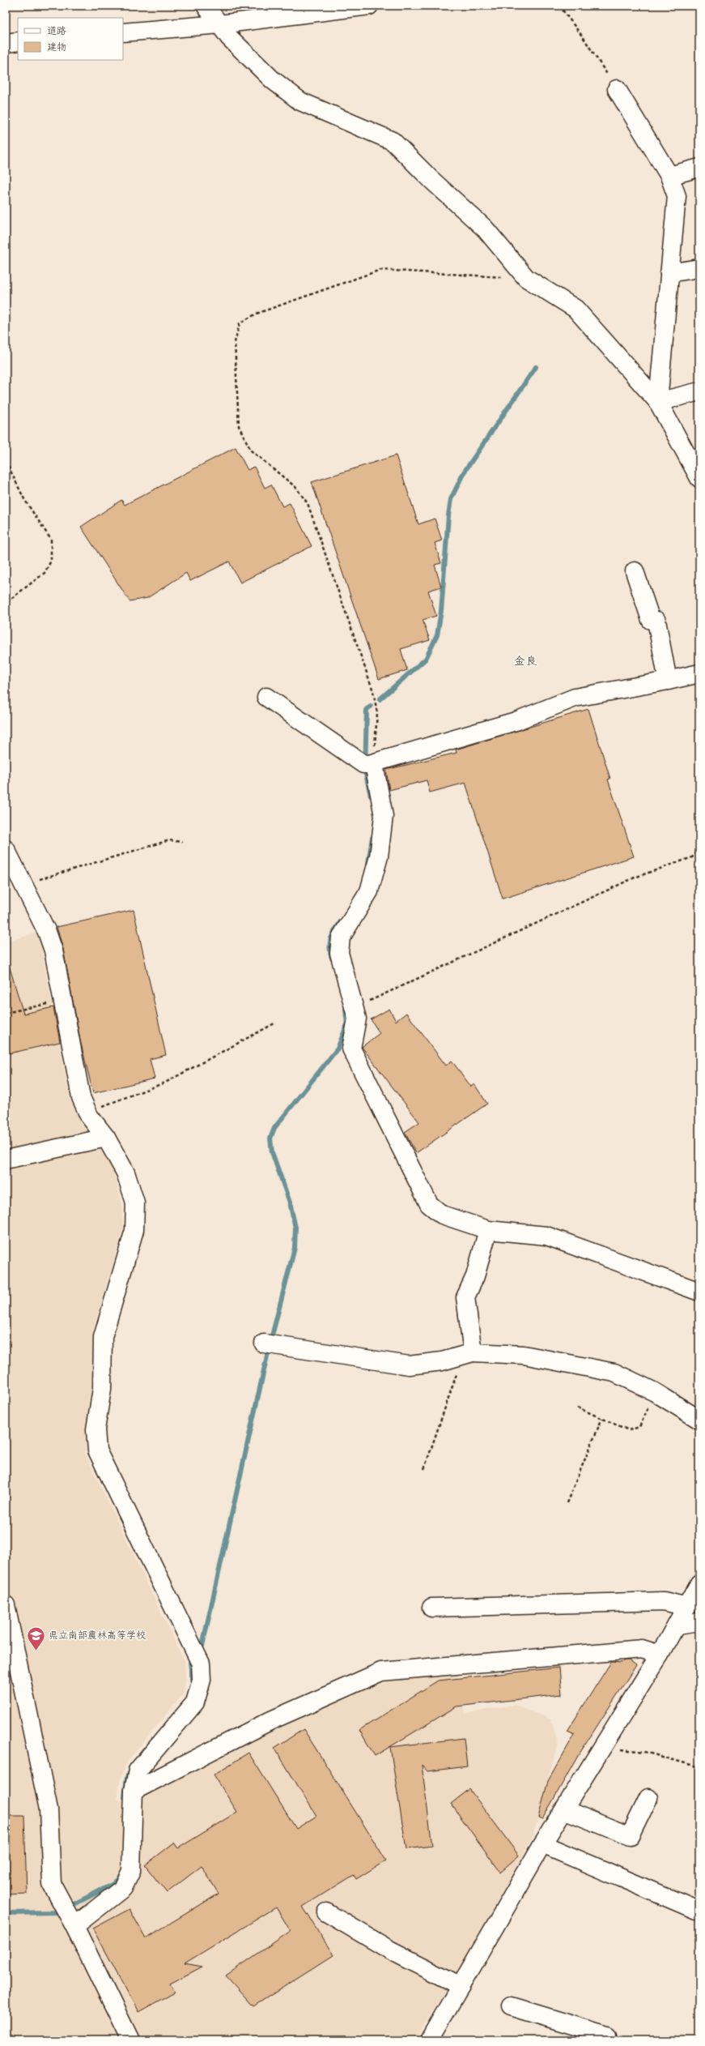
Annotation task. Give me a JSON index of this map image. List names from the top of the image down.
{
  "districts": ["金良"],
  "places": {
    "school or university": ["県立南部農林高等学校"]
  },
  "legend": ["道路", "建物"]
}
